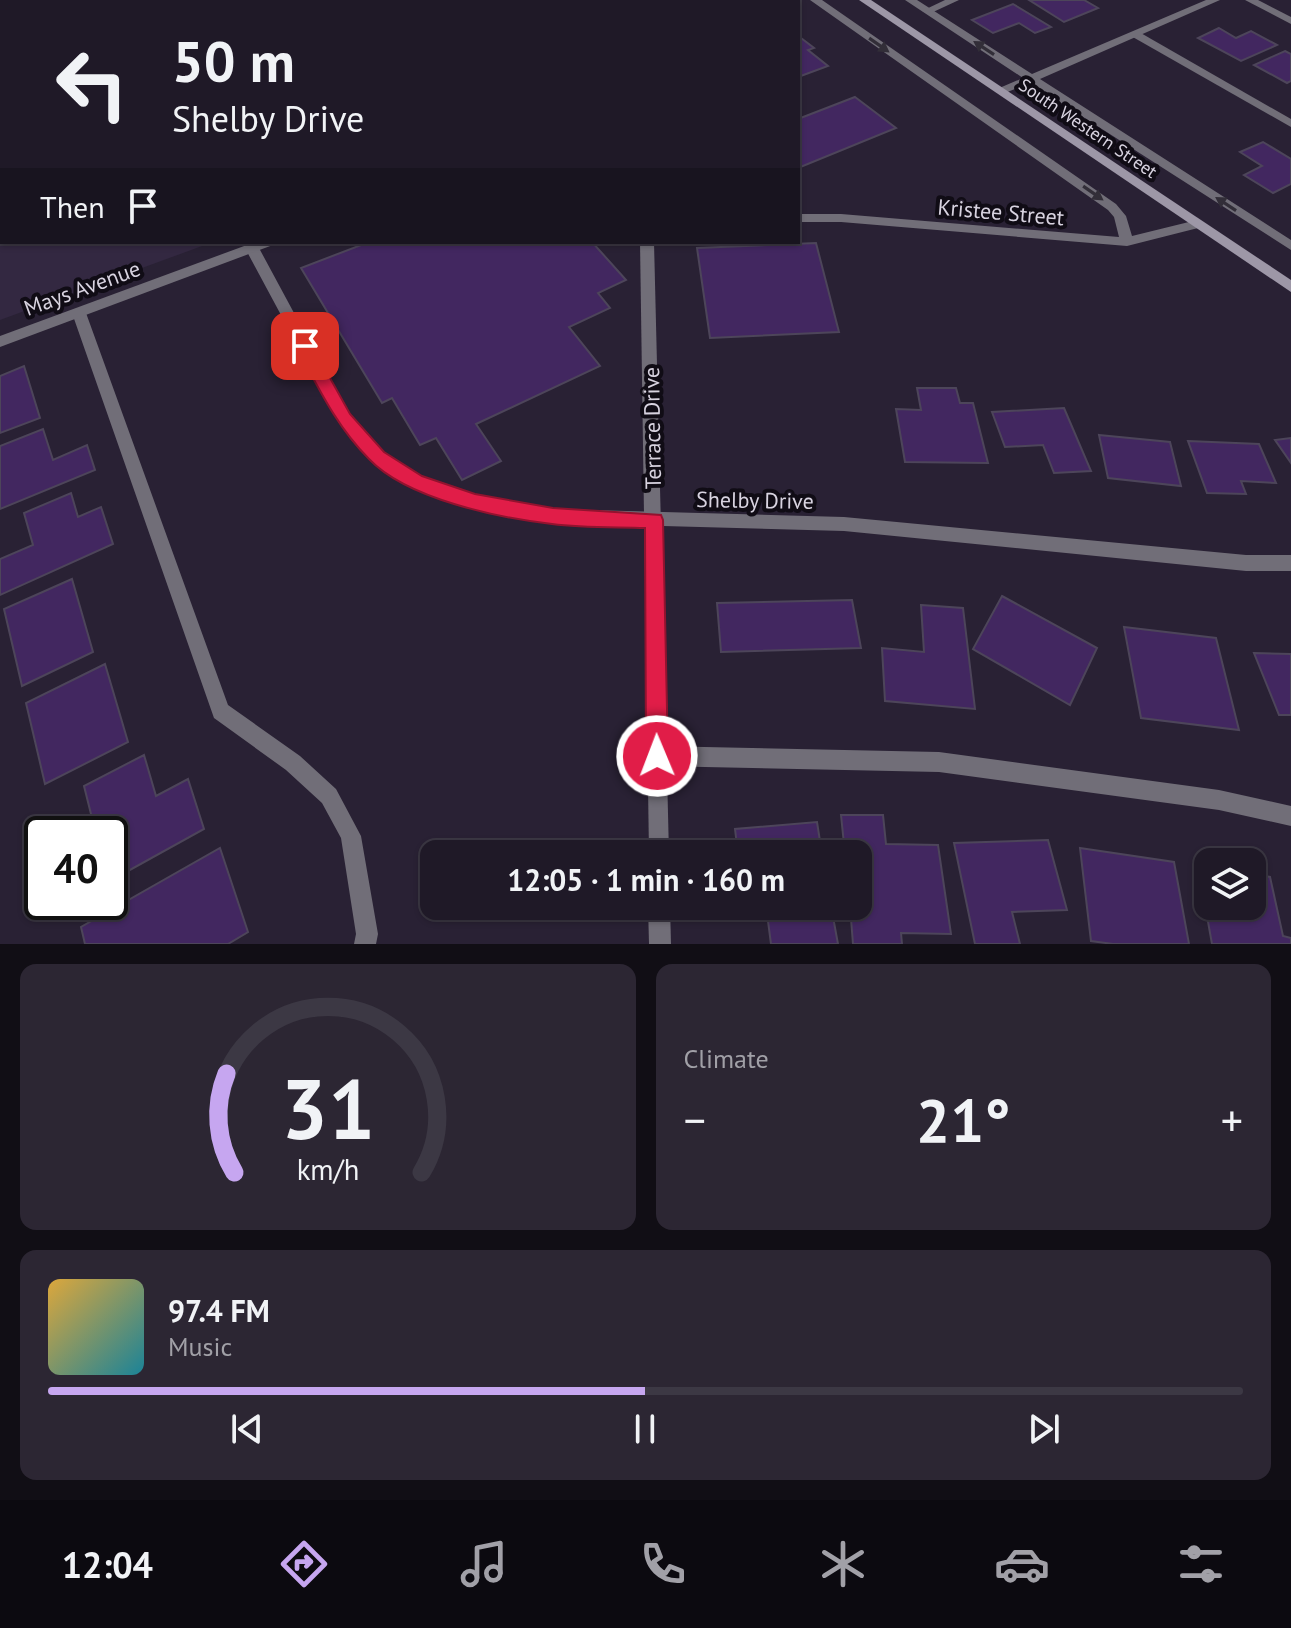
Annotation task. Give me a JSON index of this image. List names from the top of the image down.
{
  "streets": {
    "main road": ["South Western Street"],
    "street": [
      "Kristee Street",
      "Mays Avenue",
      "Terrace Drive",
      "Shelby Drive"
    ]
  },
  "crossings": [
    ["South Western Street", "Kristee Street"],
    ["Mays Avenue", "Shelby Drive"],
    ["Terrace Drive", "Shelby Drive"]
  ],
  "page": {
    "turn": ["50 m", "Shelby Drive"],
    "then": "Then",
    "limit": "40",
    "trip": "12:05 · 1 min · 160 m",
    "tile": "Climate",
    "heat": ["−", "21°", "+"],
    "song": ["97.4 FM", "Music"],
    "tabs": "12:04",
    "gauge": ["31", "km/h"]
  }
}
